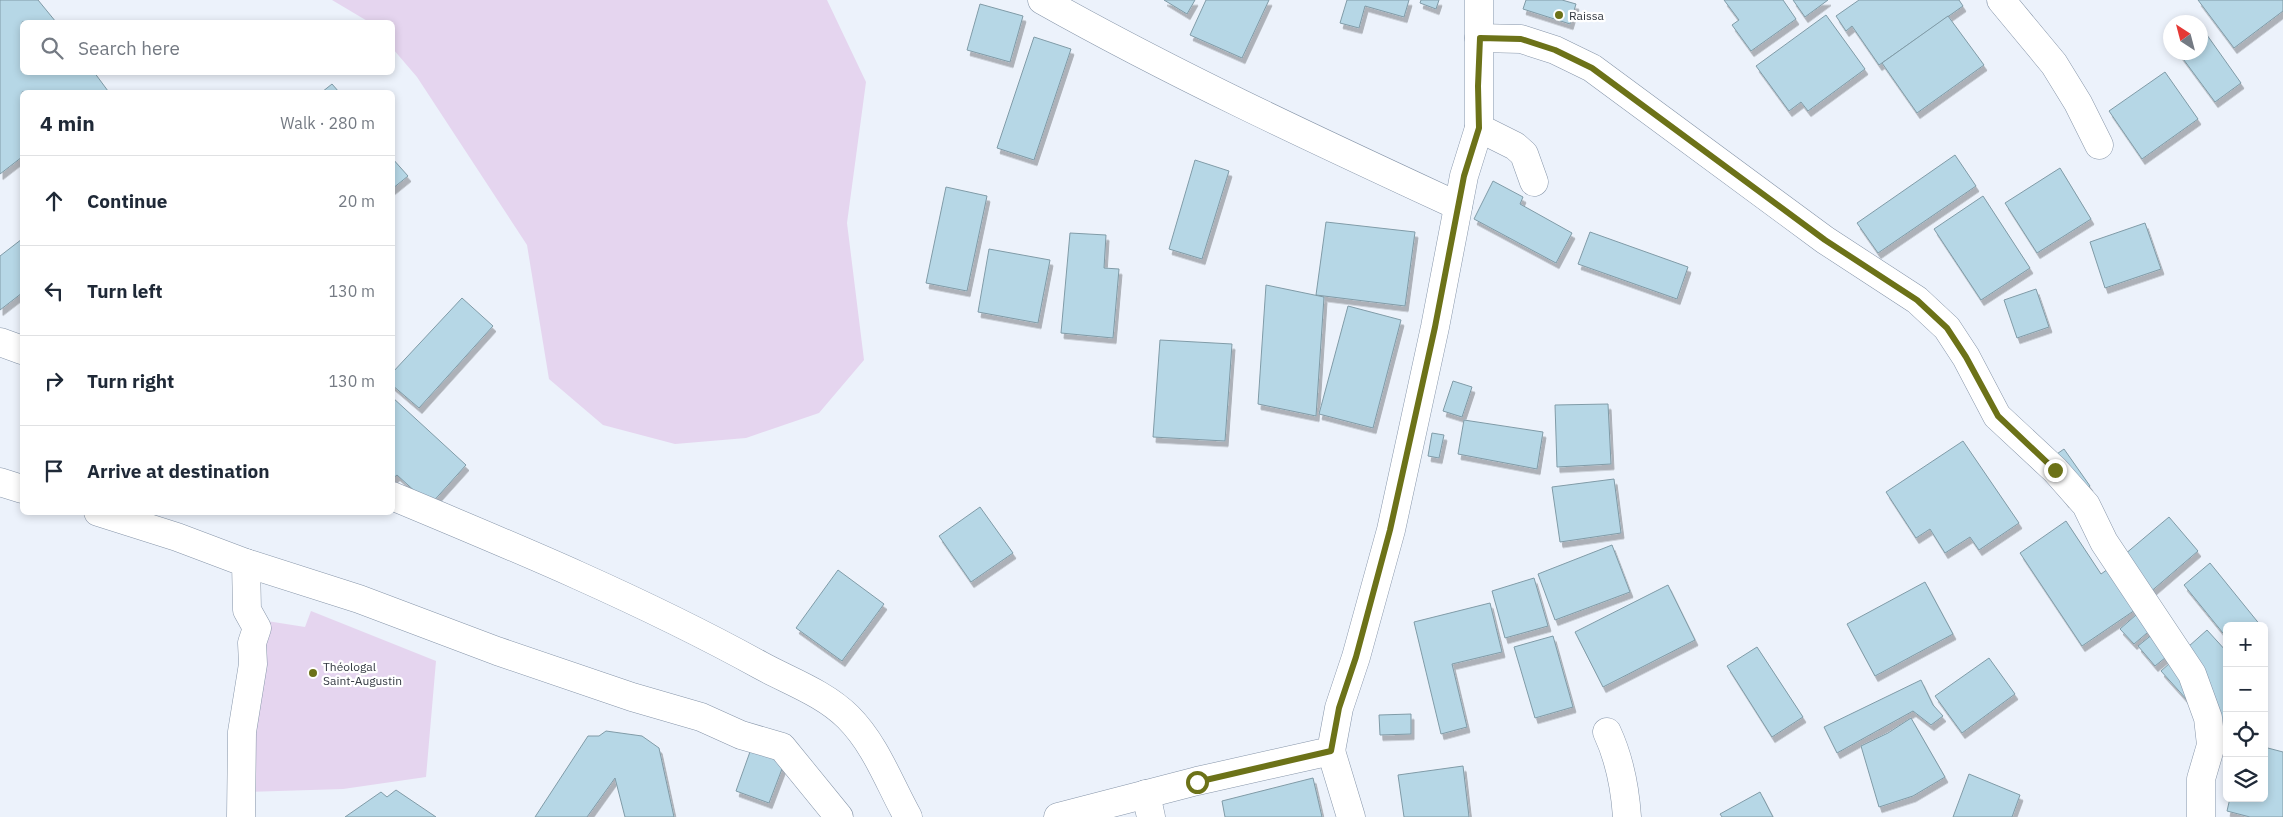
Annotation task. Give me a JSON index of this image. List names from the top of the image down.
{
  "places": ["Raissa", "Théologal Saint-Augustin"],
  "north": "top left",
  "page": {
    "search": "Search here",
    "heading": ["4 min", "Walk · 280 m"],
    "list": [
      ["Continue", "20 m"],
      ["Turn left", "130 m"],
      ["Turn right", "130 m"],
      "Arrive at destination"
    ],
    "map_buttons": ["+", "−"]
  }
}
